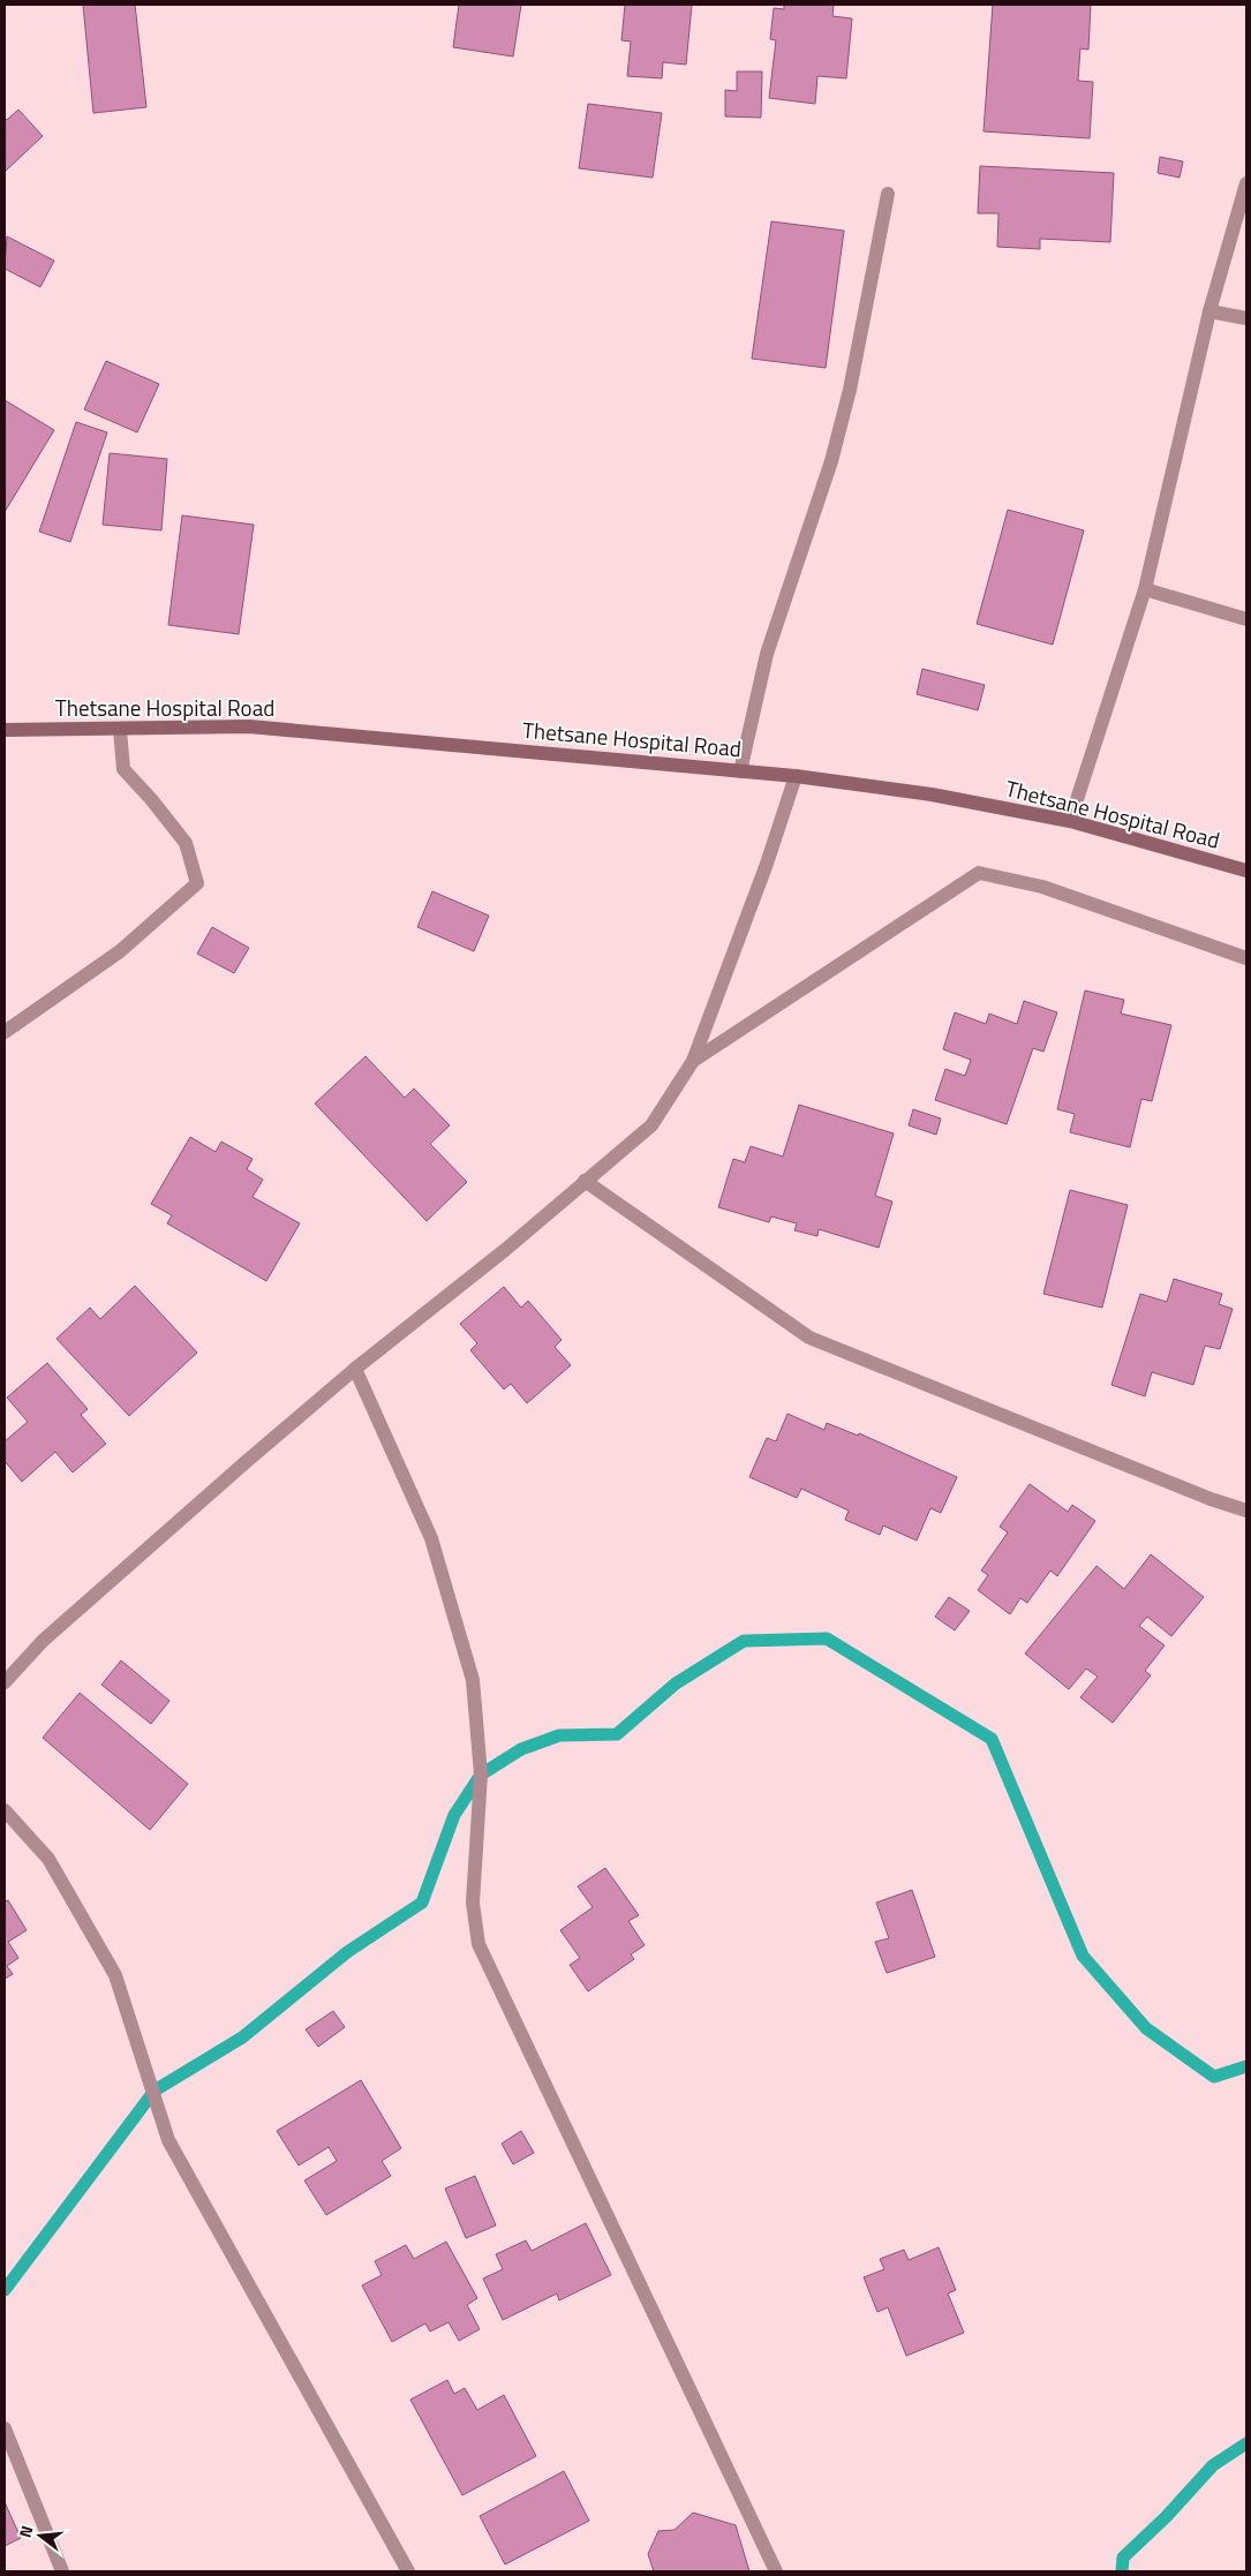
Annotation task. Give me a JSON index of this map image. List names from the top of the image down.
{
  "streets": {
    "main road": ["Thetsane Hospital Road"]
  },
  "north": "left"
}
